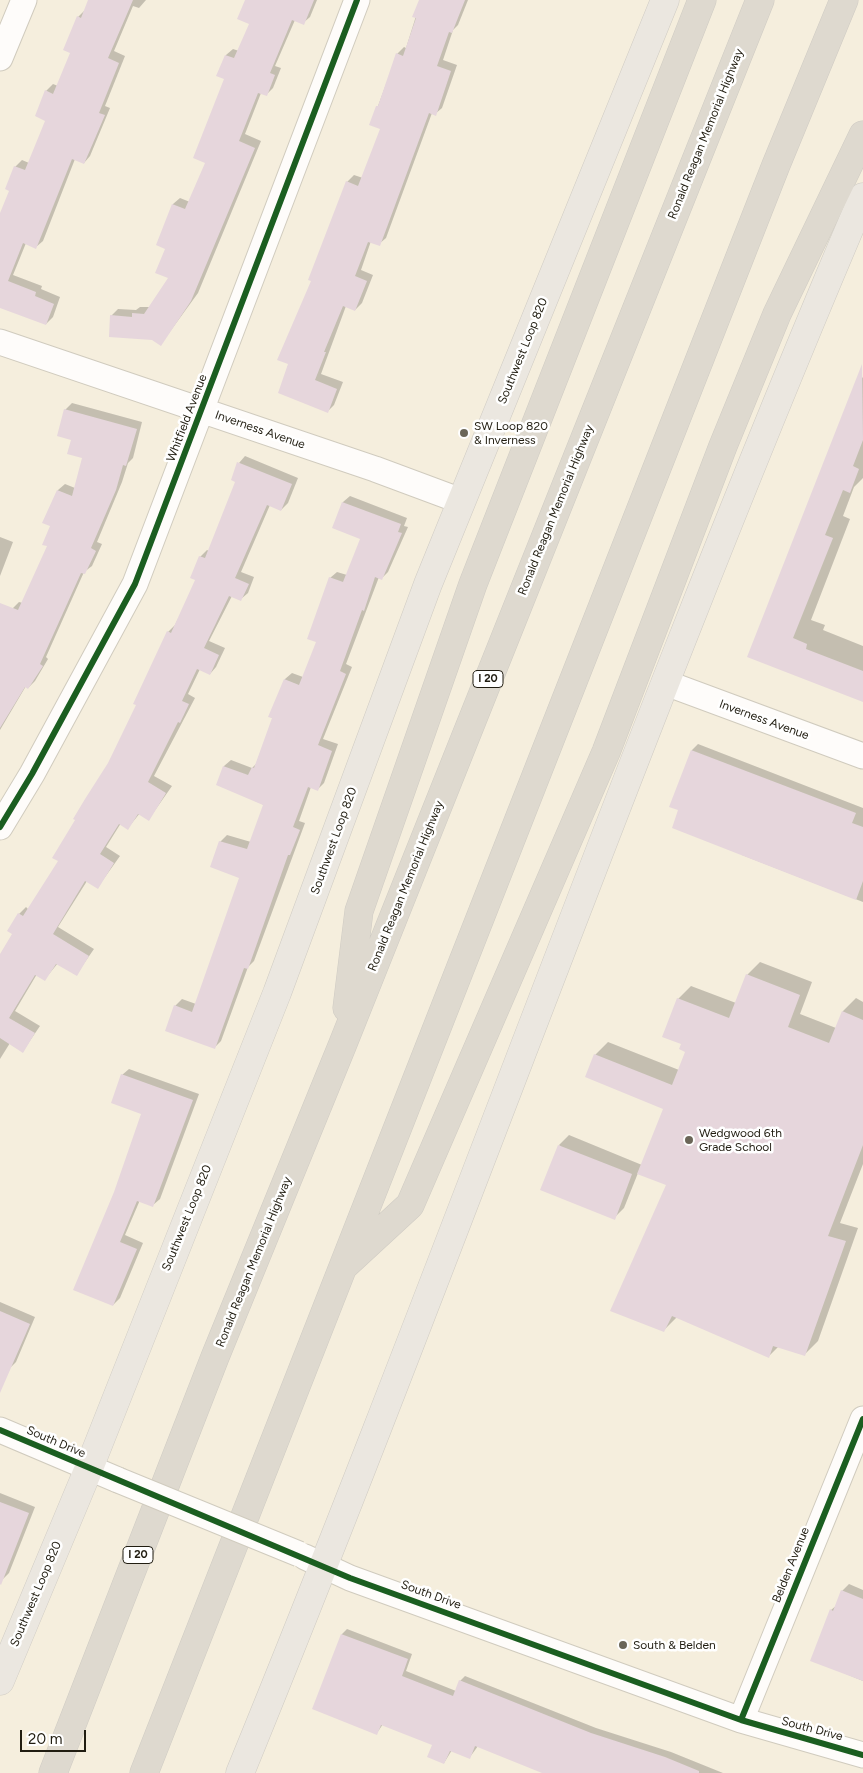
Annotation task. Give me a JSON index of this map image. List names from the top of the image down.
{
  "streets": {
    "highway": ["Ronald Reagan Memorial Highway", "I 20"],
    "main road": ["Southwest Loop 820"],
    "street": [
      "Whitfield Avenue",
      "Inverness Avenue",
      "South Drive",
      "Belden Avenue"
    ]
  },
  "crossings": [
    ["Southwest Loop 820", "Inverness Avenue"],
    ["Southwest Loop 820", "South Drive"],
    ["Whitfield Avenue", "Inverness Avenue"],
    ["South Drive", "Belden Avenue"]
  ],
  "places": ["SW Loop 820 & Inverness", "Wedgwood 6th Grade School", "South & Belden"],
  "scale_bar": "20 m"
}
